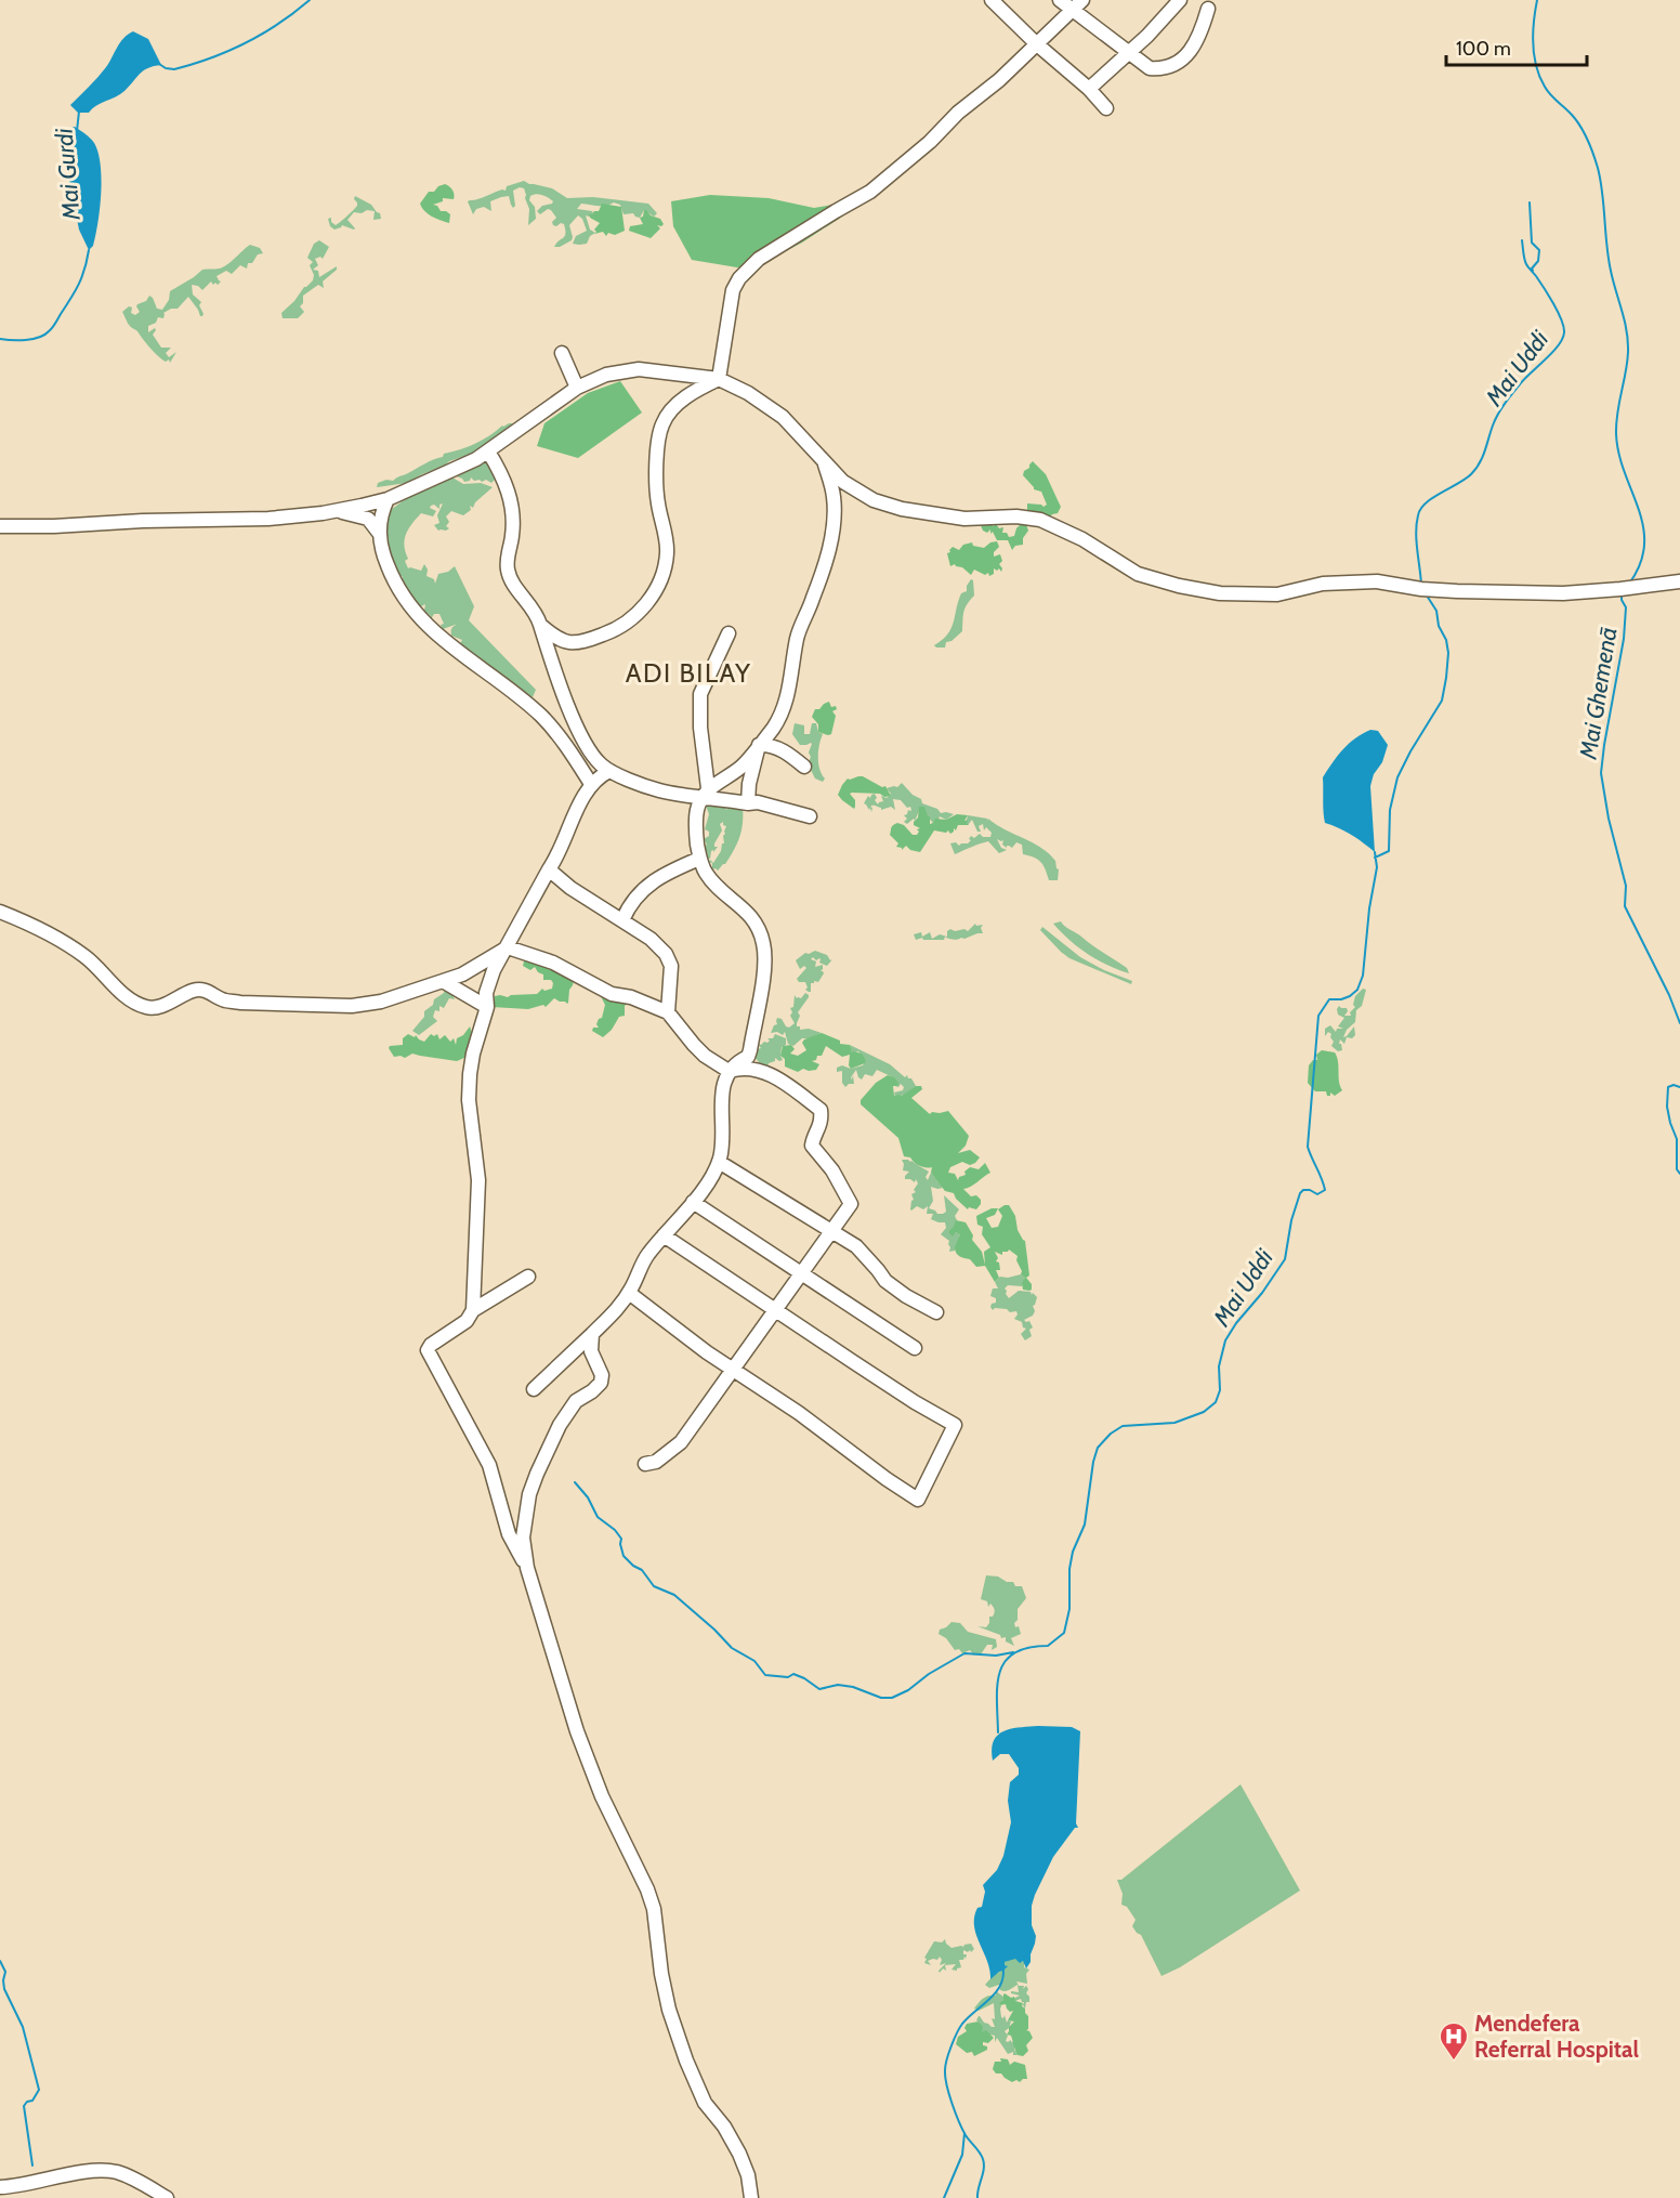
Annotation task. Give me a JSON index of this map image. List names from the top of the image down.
{
  "districts": ["ADI BILAY"],
  "water": ["Mai Gurdi", "Mai Uddi", "Mai Ghemenā"],
  "places": {
    "hospital": ["Mendefera Referral Hospital"]
  },
  "scale_bar": "100 m"
}
